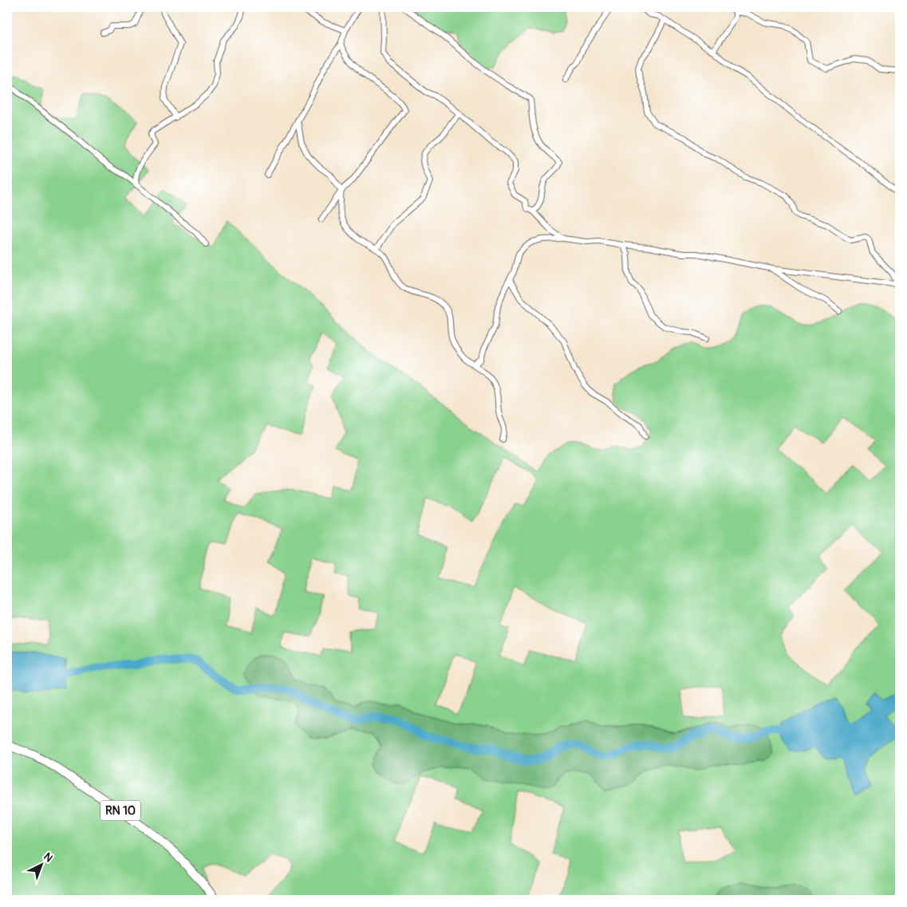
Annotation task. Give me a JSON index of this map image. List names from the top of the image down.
{
  "streets": {
    "main road": ["RN 10"]
  },
  "north": "top right"
}
